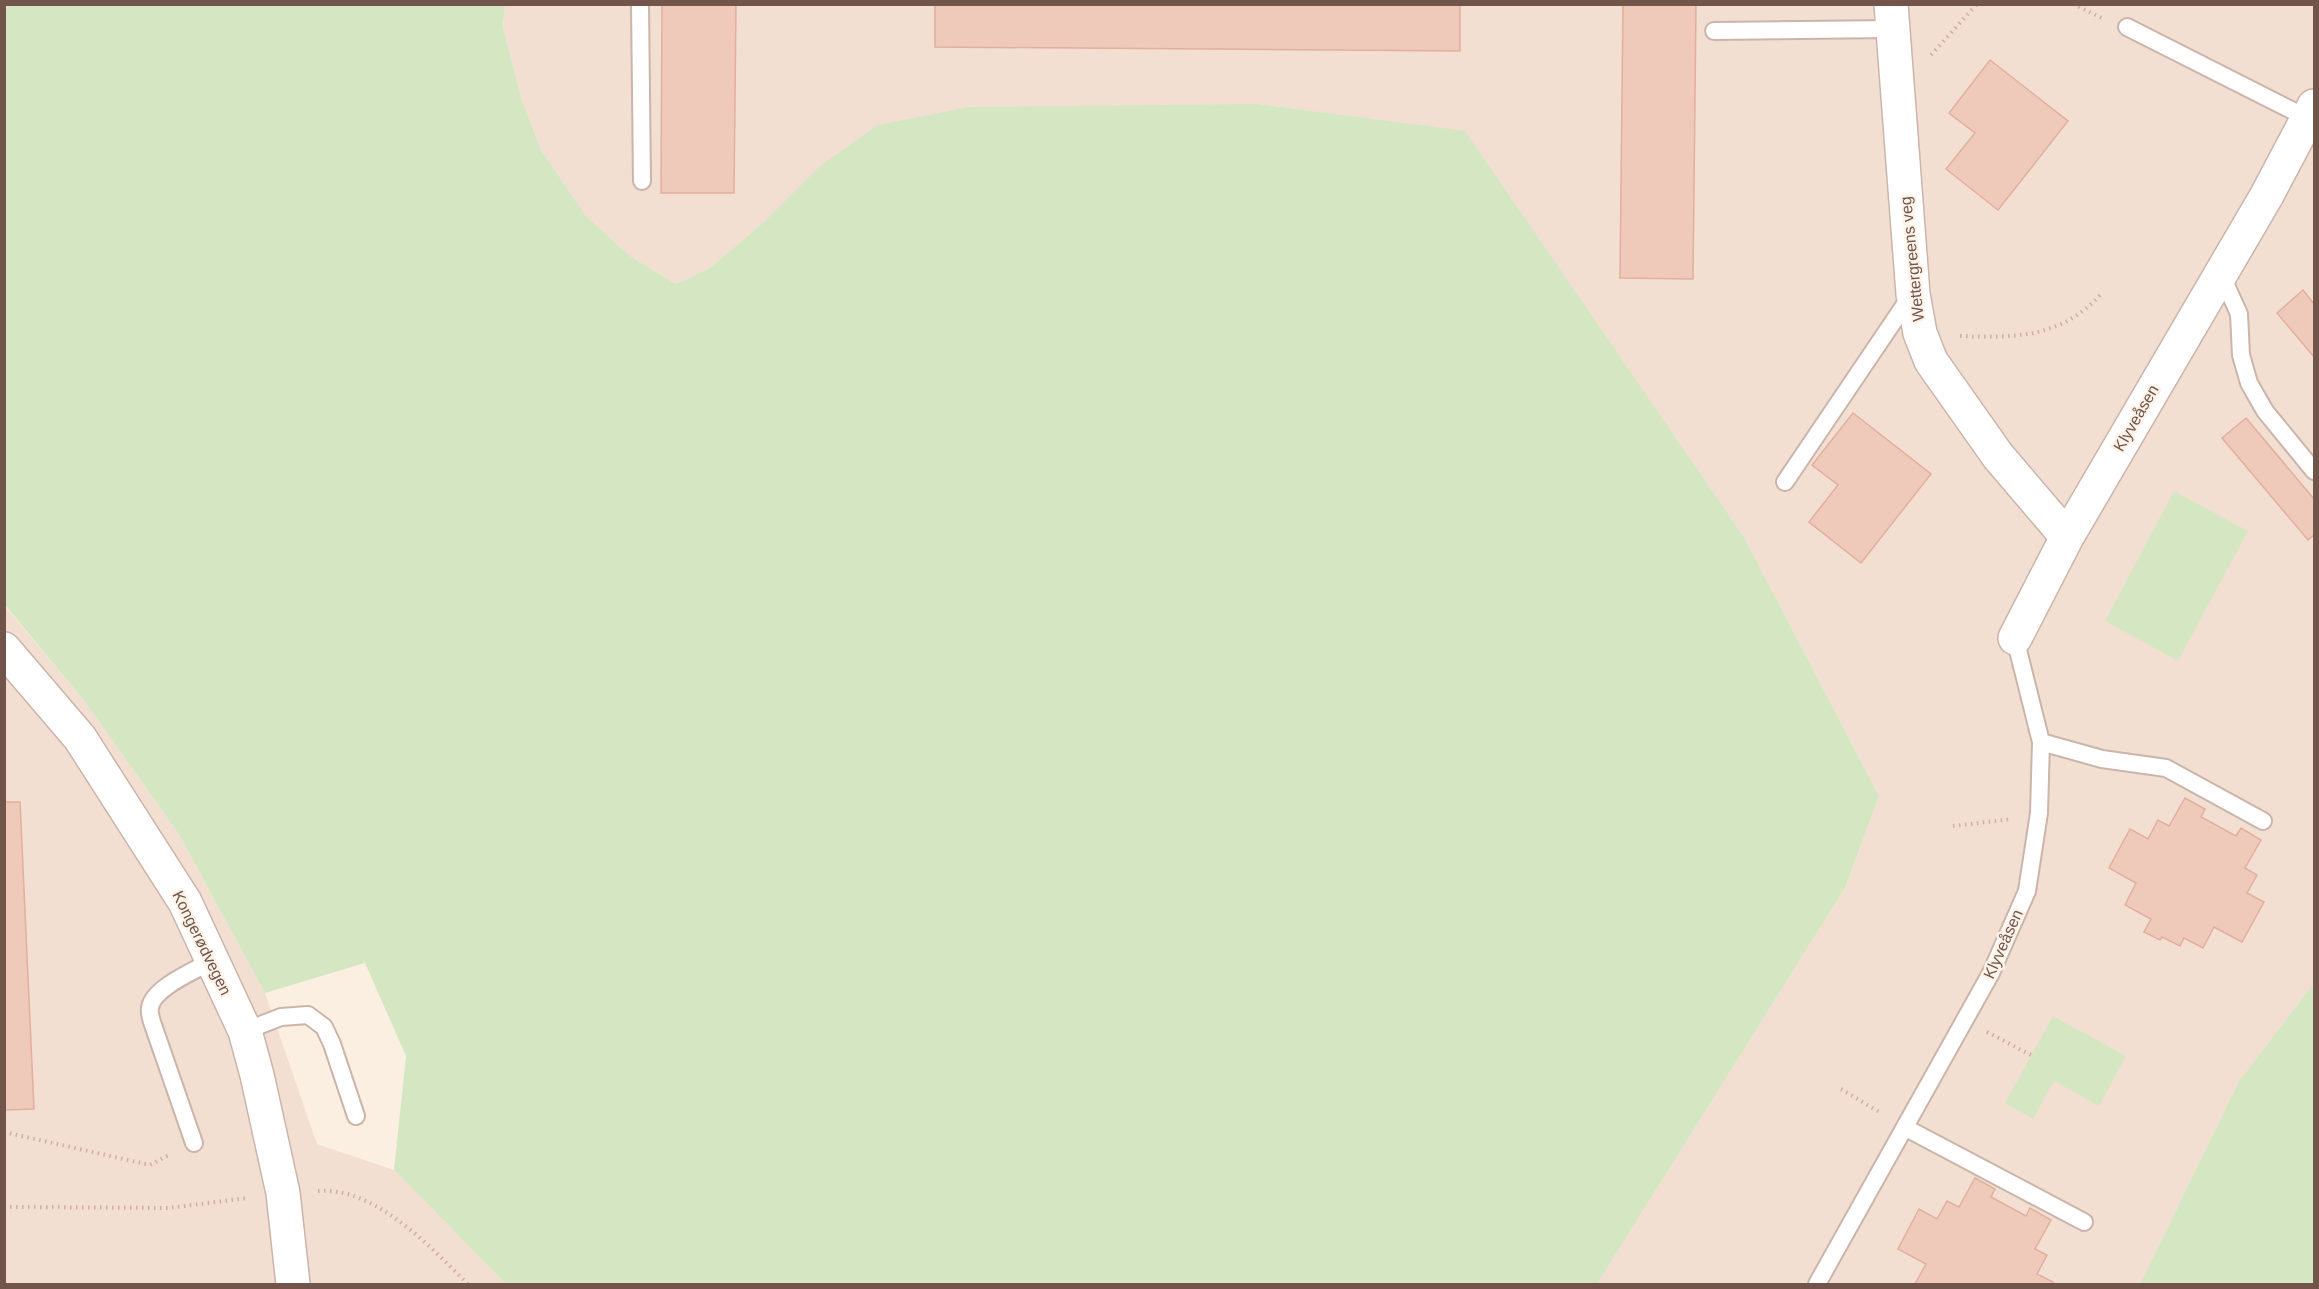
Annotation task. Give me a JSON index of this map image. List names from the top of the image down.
{
  "streets": {
    "street": ["Wettergreens veg", "Klyveåsen", "Kongerødvegen"]
  },
  "crossings": [
    ["Wettergreens veg", "Klyveåsen"]
  ]
}
